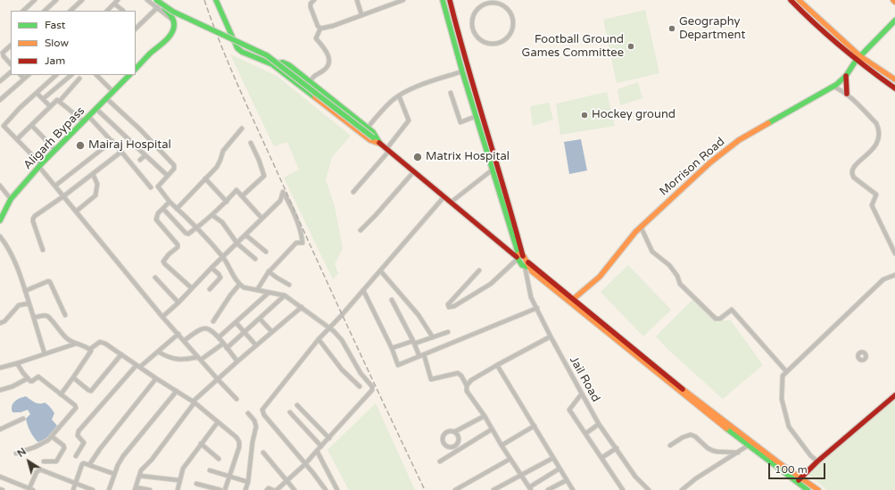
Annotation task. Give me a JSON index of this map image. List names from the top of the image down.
{
  "streets": {
    "main road": ["Aligarh Bypass", "Morrison Road"],
    "street": ["Jail Road"]
  },
  "places": [
    "Geography Department",
    "Football Ground Games Committee",
    "Hockey ground",
    "Mairaj Hospital",
    "Matrix Hospital"
  ],
  "legend": ["Fast", "Slow", "Jam"],
  "scale_bar": "100 m",
  "north": "top left"
}
